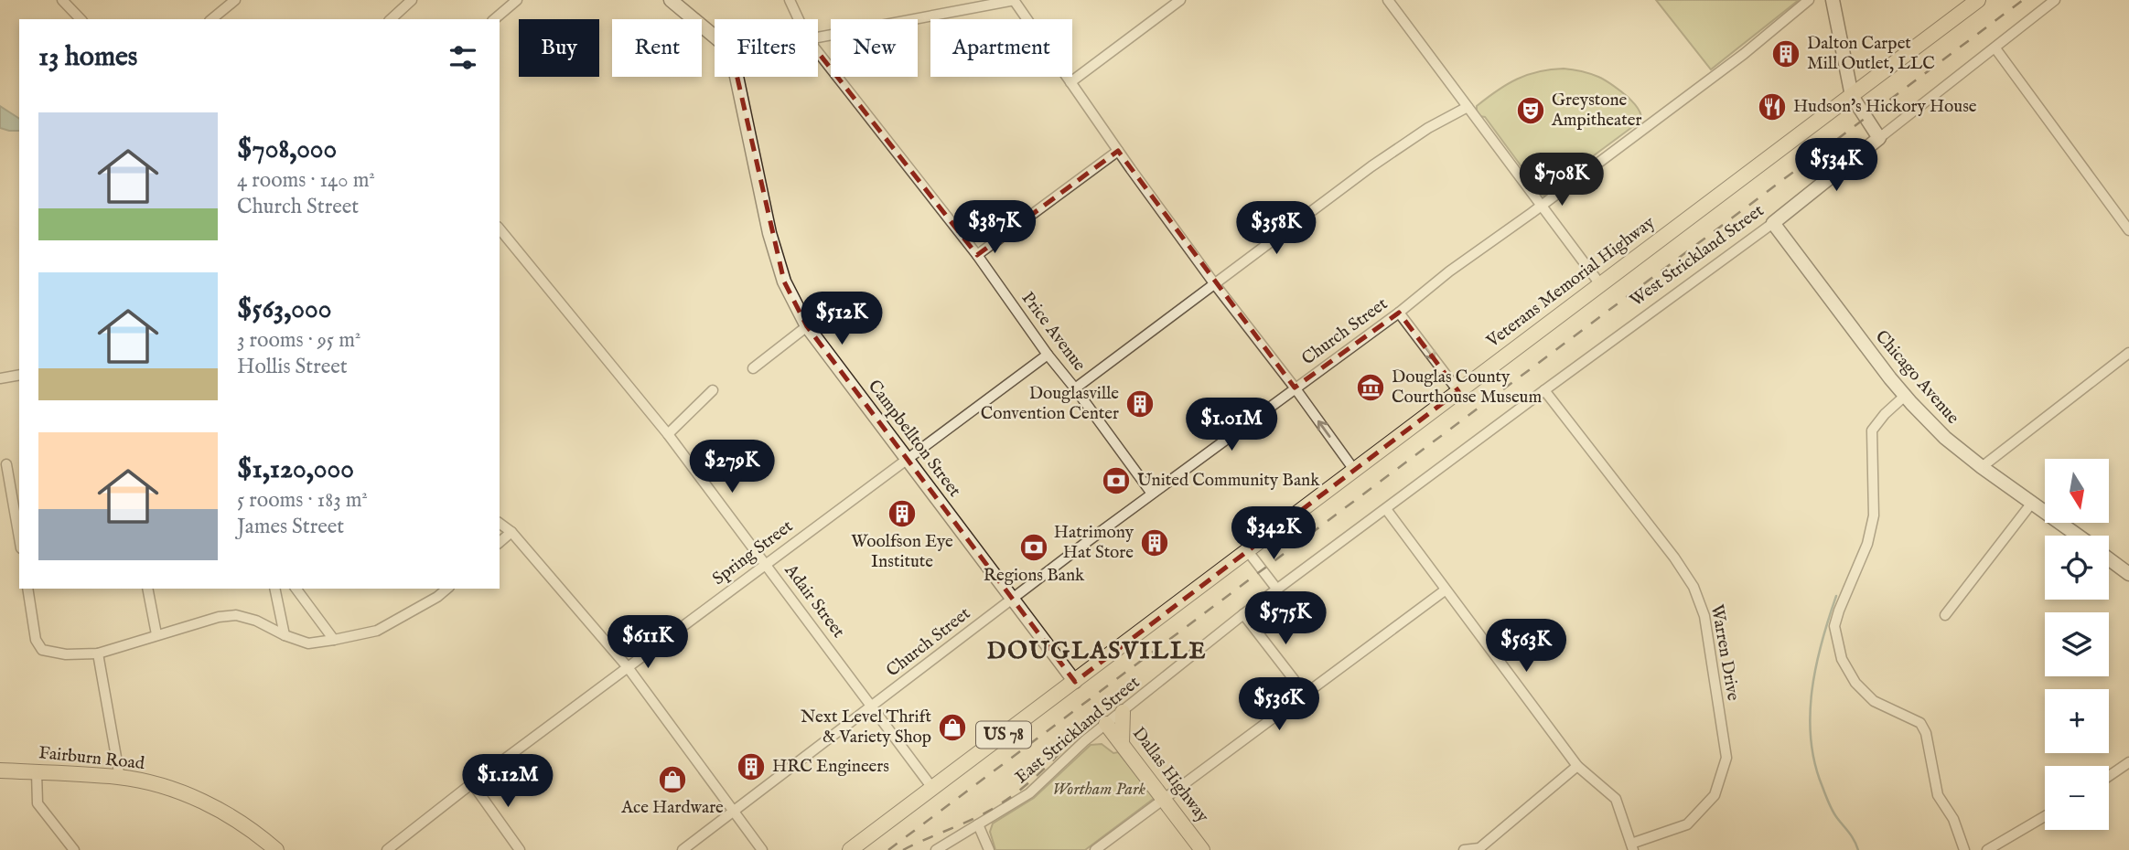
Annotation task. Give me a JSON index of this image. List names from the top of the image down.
{
  "streets": {
    "main road": [
      "West Strickland Street",
      "Veterans Memorial Highway",
      "Chicago Avenue",
      "Campbellton Street",
      "US 78",
      "Fairburn Road",
      "Dallas Highway"
    ],
    "street": [
      "Price Avenue",
      "Church Street",
      "Spring Street",
      "Adair Street",
      "Warren Drive",
      "East Strickland Street"
    ]
  },
  "crossings": [
    ["West Strickland Street", "Chicago Avenue"],
    ["West Strickland Street", "Warren Drive"],
    ["West Strickland Street", "East Strickland Street"],
    ["Veterans Memorial Highway", "Campbellton Street"],
    ["Veterans Memorial Highway", "Adair Street"],
    ["Price Avenue", "Church Street"],
    ["Price Avenue", "Spring Street"],
    ["Church Street", "Campbellton Street"],
    ["Church Street", "Adair Street"],
    ["Campbellton Street", "Spring Street"],
    ["Spring Street", "Adair Street"],
    ["East Strickland Street", "Dallas Highway"]
  ],
  "districts": ["DOUGLASVILLE"],
  "parks": ["Wortham Park"],
  "places": {
    "building": [
      "Dalton Carpet Mill Outlet, LLC",
      "Douglasville Convention Center",
      "Woolfson Eye Institute",
      "Hatrimony Hat Store",
      "HRC Engineers"
    ],
    "restaurant": ["Hudson's Hickory House"],
    "theatre": ["Greystone Ampitheater"],
    "museum": ["Douglas County Courthouse Museum"],
    "bank": ["United Community Bank", "Regions Bank"],
    "shop": ["Next Level Thrift & Variety Shop", "Ace Hardware"]
  },
  "north": "bottom",
  "page": {
    "chip": [
      "Buy",
      "Rent",
      "Filters",
      "New",
      "Apartment"
    ],
    "heading": "13 homes",
    "list": [
      {
        "name": "$708,000",
        "note": "4 rooms · 140 m² · Church Street"
      },
      {
        "name": "$563,000",
        "note": "3 rooms · 95 m² · Hollis Street"
      },
      {
        "name": "$1,120,000",
        "note": "5 rooms · 183 m² · James Street"
      }
    ],
    "price": [
      "$534K",
      "$708K",
      "$387K",
      "$358K",
      "$512K",
      "$1.01M",
      "$279K",
      "$342K",
      "$575K",
      "$611K",
      "$563K",
      "$536K",
      "$1.12M"
    ],
    "map_buttons": ["+", "−"]
  }
}
